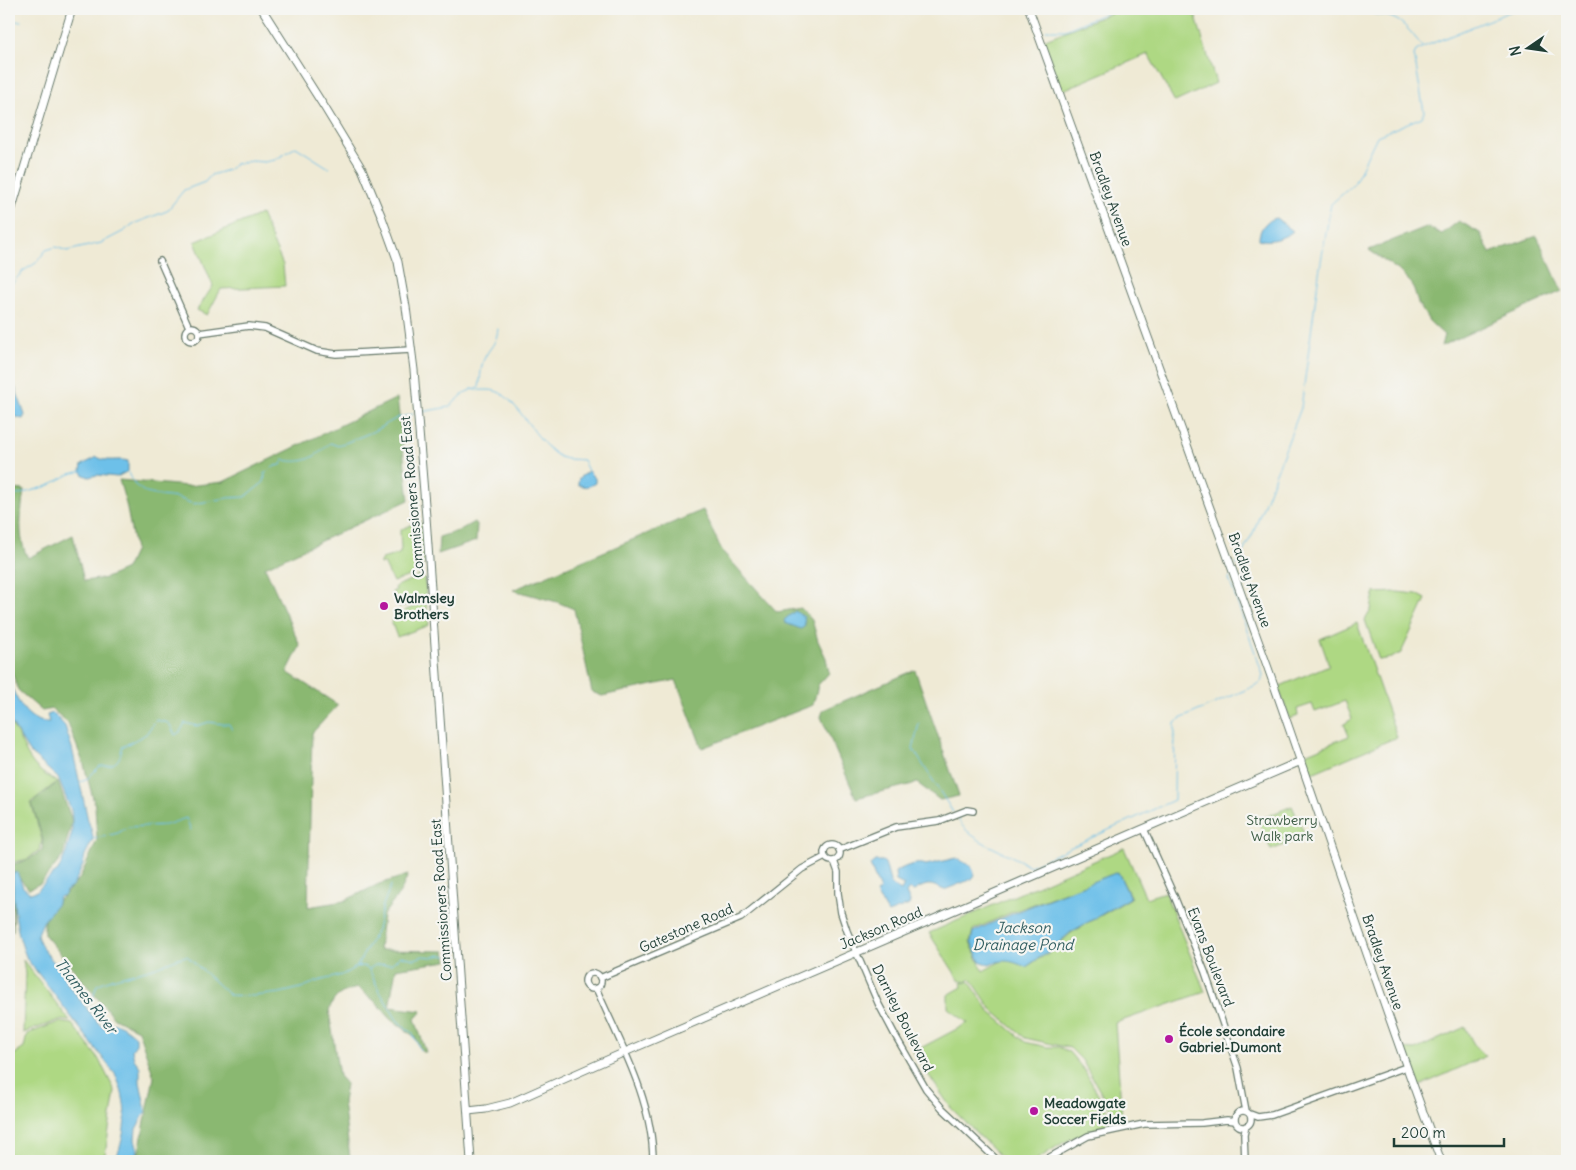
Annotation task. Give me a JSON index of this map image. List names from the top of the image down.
{
  "streets": {
    "main road": ["Bradley Avenue", "Commissioners Road East", "Jackson Road"],
    "street": ["Gatestone Road", "Evans Boulevard", "Darnley Boulevard"]
  },
  "crossings": [
    ["Bradley Avenue", "Jackson Road"],
    ["Commissioners Road East", "Jackson Road"],
    ["Gatestone Road", "Darnley Boulevard"],
    ["Jackson Road", "Evans Boulevard"],
    ["Jackson Road", "Darnley Boulevard"]
  ],
  "water": ["Jackson Drainage Pond", "Thames River"],
  "parks": ["Strawberry Walk park"],
  "places": ["Walmsley Brothers", "École secondaire Gabriel-Dumont", "Meadowgate Soccer Fields"],
  "scale_bar": "200 m",
  "north": "left"
}
